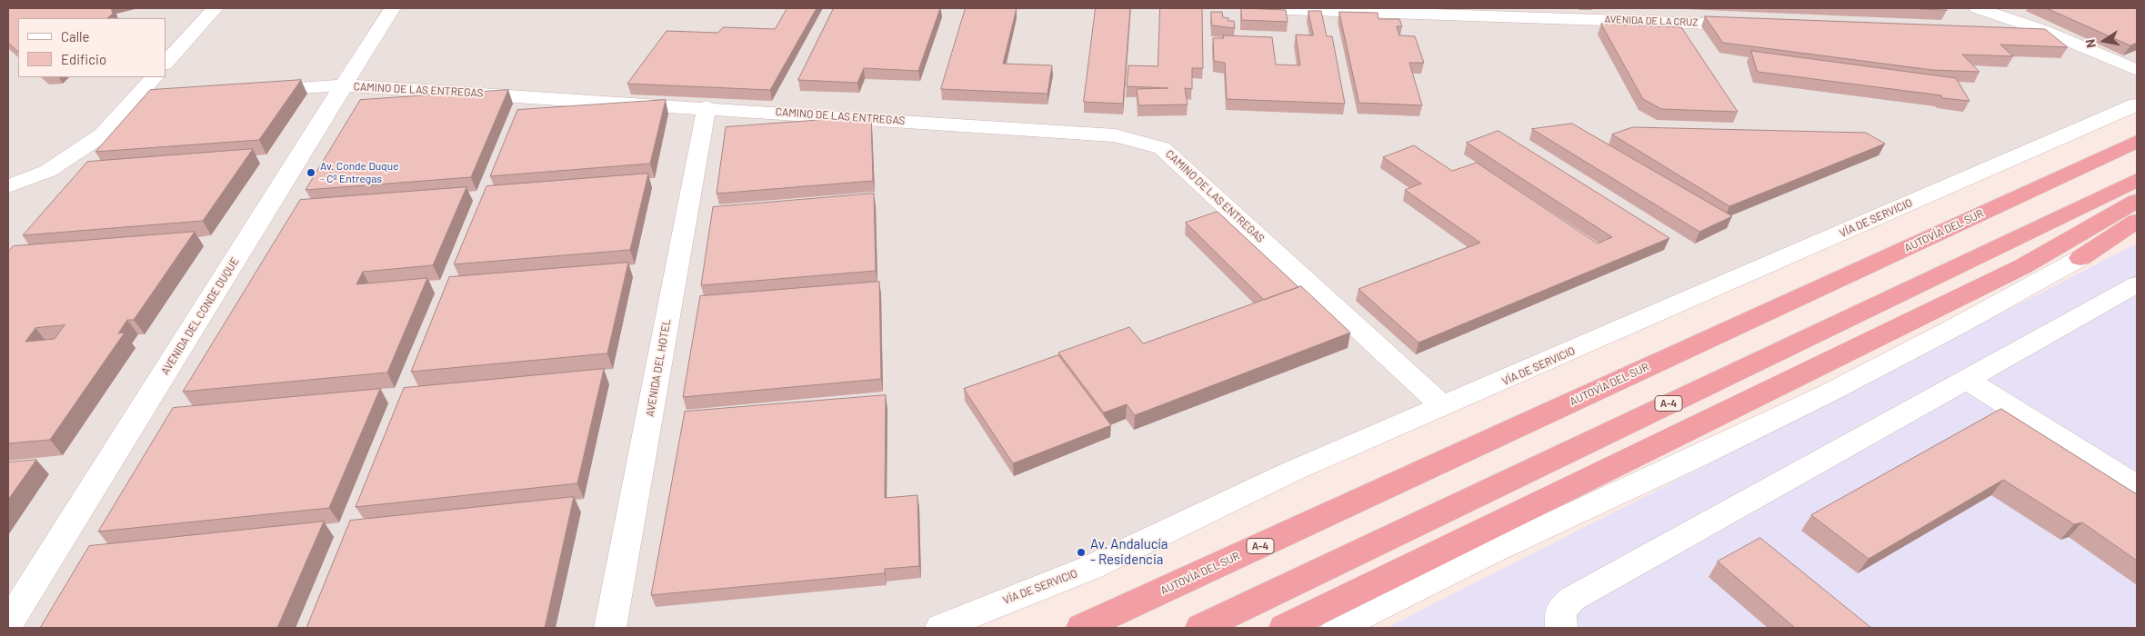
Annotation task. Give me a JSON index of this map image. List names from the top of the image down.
{
  "streets": {
    "highway": ["AUTOVÍA DEL SUR", "A-4"],
    "street": [
      "AVENIDA DE LA CRUZ",
      "CAMINO DE LAS ENTREGAS",
      "VÍA DE SERVICIO",
      "AVENIDA DEL CONDE DUQUE",
      "AVENIDA DEL HOTEL"
    ]
  },
  "crossings": [
    ["CAMINO DE LAS ENTREGAS", "VÍA DE SERVICIO"],
    ["CAMINO DE LAS ENTREGAS", "AVENIDA DEL CONDE DUQUE"],
    ["CAMINO DE LAS ENTREGAS", "AVENIDA DEL HOTEL"]
  ],
  "places": ["Av. Conde Duque - Cº Entregas", "Av. Andalucía - Residencia"],
  "legend": ["Calle", "Edificio"],
  "north": "left"
}
